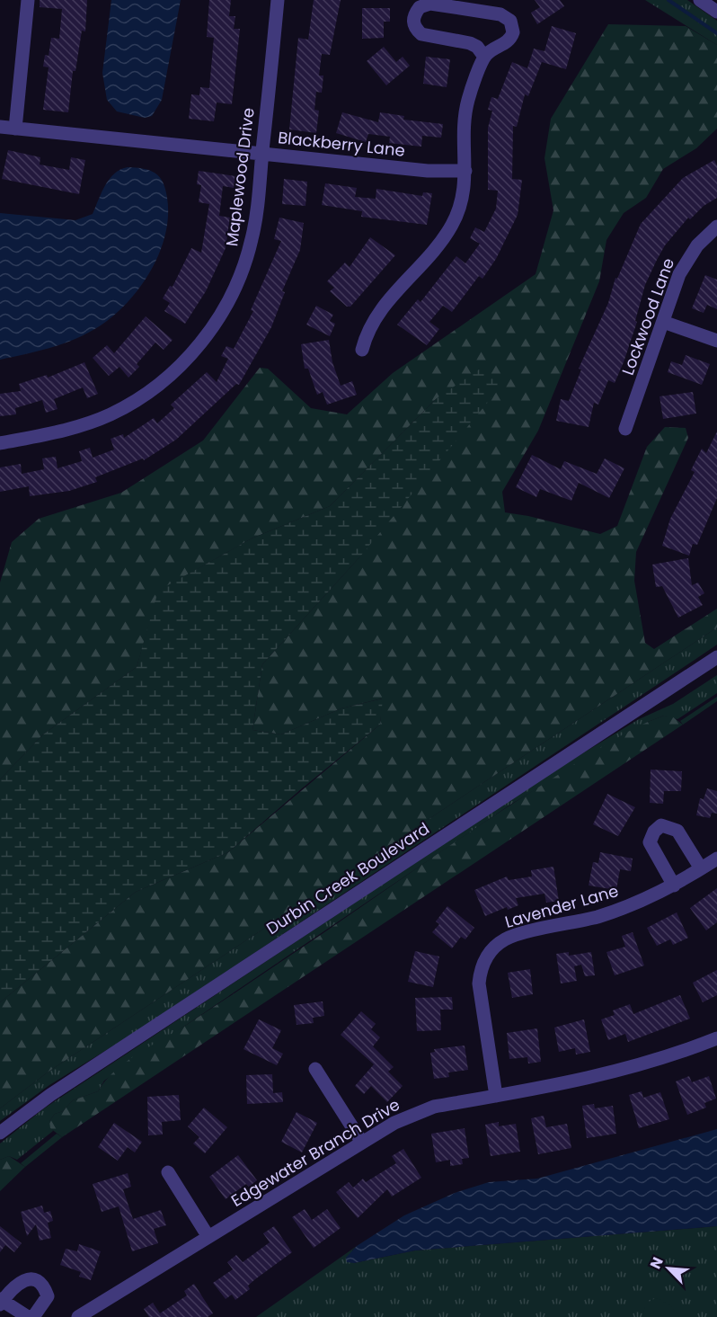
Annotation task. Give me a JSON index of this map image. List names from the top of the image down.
{
  "streets": {
    "street": [
      "Blackberry Lane",
      "Maplewood Drive",
      "Lockwood Lane",
      "Durbin Creek Boulevard",
      "Lavender Lane",
      "Edgewater Branch Drive"
    ]
  },
  "crossings": [
    ["Blackberry Lane", "Maplewood Drive"],
    ["Lavender Lane", "Edgewater Branch Drive"]
  ],
  "north": "top left"
}
